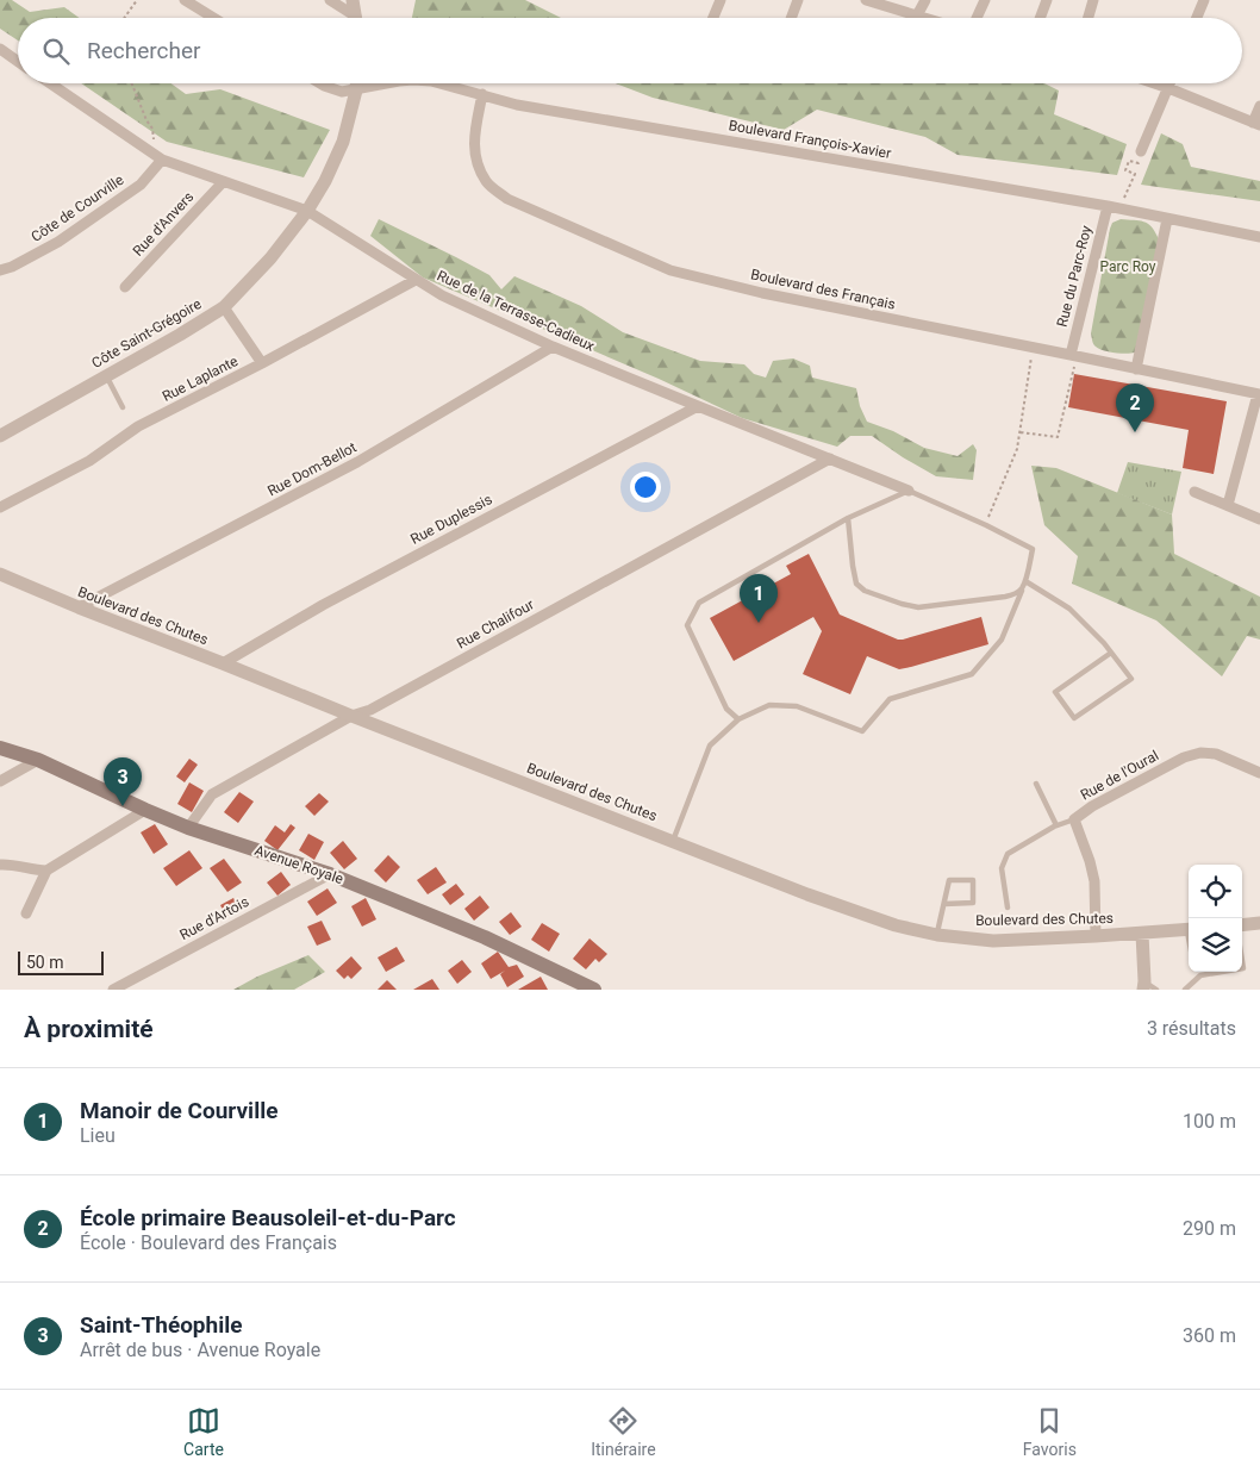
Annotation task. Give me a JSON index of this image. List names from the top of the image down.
{
  "streets": {
    "main road": ["Avenue Royale"],
    "street": [
      "Boulevard François-Xavier",
      "Côte de Courville",
      "Rue d'Anvers",
      "Rue du Parc-Roy",
      "Boulevard des Français",
      "Rue de la Terrasse-Cadieux",
      "Côte Saint-Grégoire",
      "Rue Laplante",
      "Rue Dom-Bellot",
      "Rue Duplessis",
      "Boulevard des Chutes",
      "Rue Chalifour",
      "Rue de l'Oural",
      "Rue d'Artois"
    ]
  },
  "crossings": [
    ["Boulevard François-Xavier", "Rue du Parc-Roy"],
    ["Boulevard François-Xavier", "Boulevard des Français"],
    ["Boulevard François-Xavier", "Côte Saint-Grégoire"],
    ["Côte de Courville", "Rue de la Terrasse-Cadieux"],
    ["Rue d'Anvers", "Rue de la Terrasse-Cadieux"],
    ["Rue du Parc-Roy", "Boulevard des Français"],
    ["Rue de la Terrasse-Cadieux", "Côte Saint-Grégoire"],
    ["Rue de la Terrasse-Cadieux", "Rue Laplante"],
    ["Rue de la Terrasse-Cadieux", "Rue Dom-Bellot"],
    ["Rue de la Terrasse-Cadieux", "Rue Duplessis"],
    ["Rue de la Terrasse-Cadieux", "Rue Chalifour"],
    ["Rue Dom-Bellot", "Boulevard des Chutes"],
    ["Rue Duplessis", "Boulevard des Chutes"],
    ["Boulevard des Chutes", "Rue Chalifour"],
    ["Boulevard des Chutes", "Rue de l'Oural"],
    ["Rue Chalifour", "Avenue Royale"],
    ["Avenue Royale", "Rue d'Artois"]
  ],
  "parks": ["Parc Roy"],
  "scale_bar": "50 m",
  "page": {
    "search": "Rechercher",
    "pins": ["2", "1", "3"],
    "scale": "50 m",
    "heading": ["À proximité", "3 résultats"],
    "list": [
      {
        "mark": "1",
        "name": "Manoir de Courville",
        "note": "Lieu",
        "value": "100 m"
      },
      {
        "mark": "2",
        "name": "École primaire Beausoleil-et-du-Parc",
        "note": "École · Boulevard des Français",
        "value": "290 m"
      },
      {
        "mark": "3",
        "name": "Saint-Théophile",
        "note": "Arrêt de bus · Avenue Royale",
        "value": "360 m"
      }
    ],
    "nav": ["Carte", "Itinéraire", "Favoris"]
  }
}
